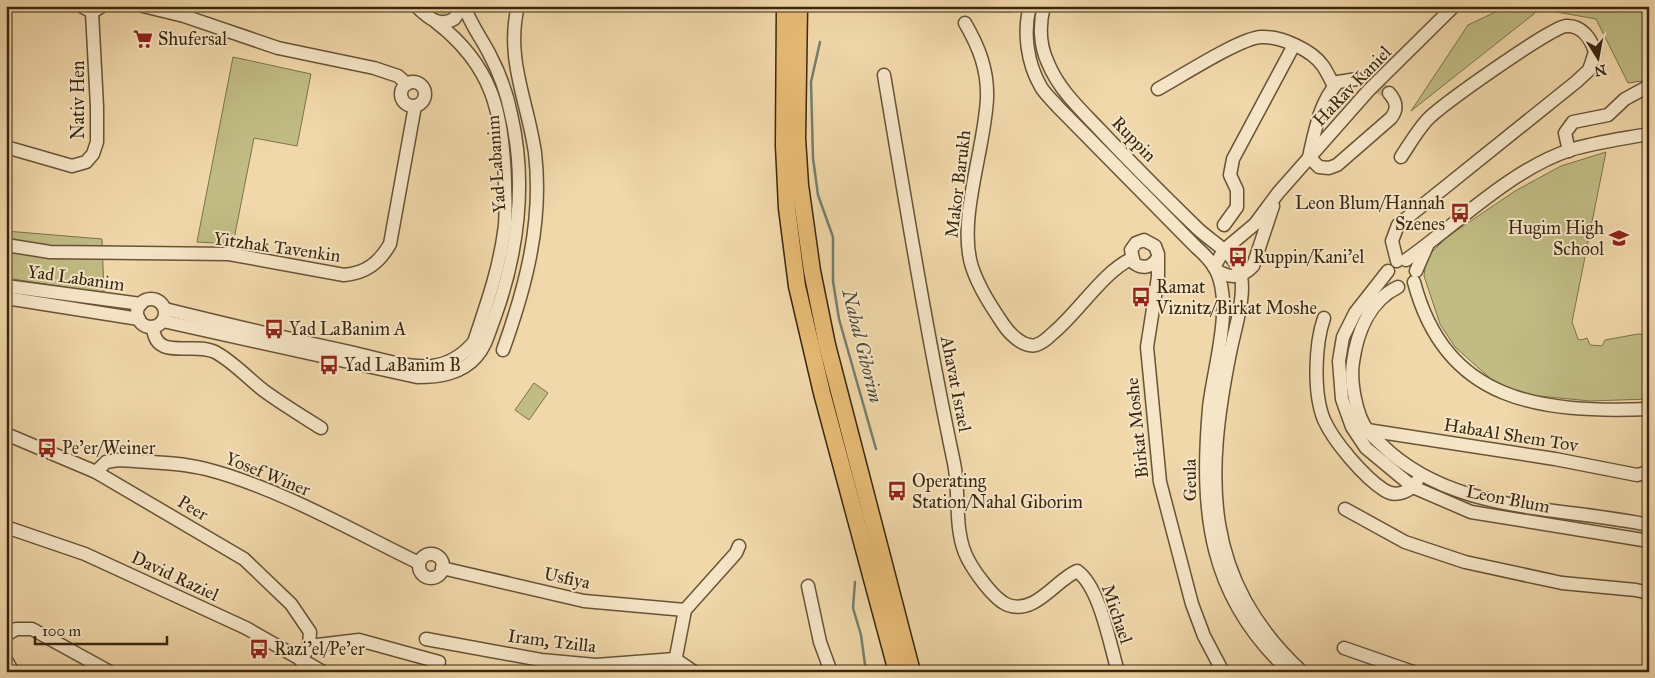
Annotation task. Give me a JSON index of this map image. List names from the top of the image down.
{
  "streets": {
    "street": [
      "HaRav Kaniel",
      "Nativ Hen",
      "Ruppin",
      "Yad Labanim",
      "Makor Barukh",
      "Yitzhak Tavenkin",
      "Ahavat Israel",
      "Birkat Moshe",
      "HabaAl Shem Tov",
      "Yosef Winer",
      "Geula",
      "Leon Blum",
      "Peer",
      "David Raziel",
      "Usfiya",
      "Michael",
      "Iram, Tzilla"
    ]
  },
  "crossings": [
    ["HaRav Kaniel", "Ruppin"],
    ["HaRav Kaniel", "Geula"],
    ["Ruppin", "Geula"],
    ["Makor Barukh", "Birkat Moshe"],
    ["Ahavat Israel", "Michael"],
    ["HabaAl Shem Tov", "Leon Blum"],
    ["Yosef Winer", "Peer"],
    ["Yosef Winer", "Usfiya"]
  ],
  "water": ["Nahal Giborim"],
  "places": {
    "supermarket": ["Shufersal"],
    "bus stop": [
      "Leon Blum/Hannah Szenes",
      "Ruppin/Kani'el",
      "Ramat Viznitz/Birkat Moshe",
      "Yad LaBanim A",
      "Yad LaBanim B",
      "Pe'er/Weiner",
      "Operating Station/Nahal Giborim",
      "Razi'el/Pe'er"
    ],
    "school or university": ["Hugim High School"]
  },
  "scale_bar": "100 m",
  "north": "bottom"
}
